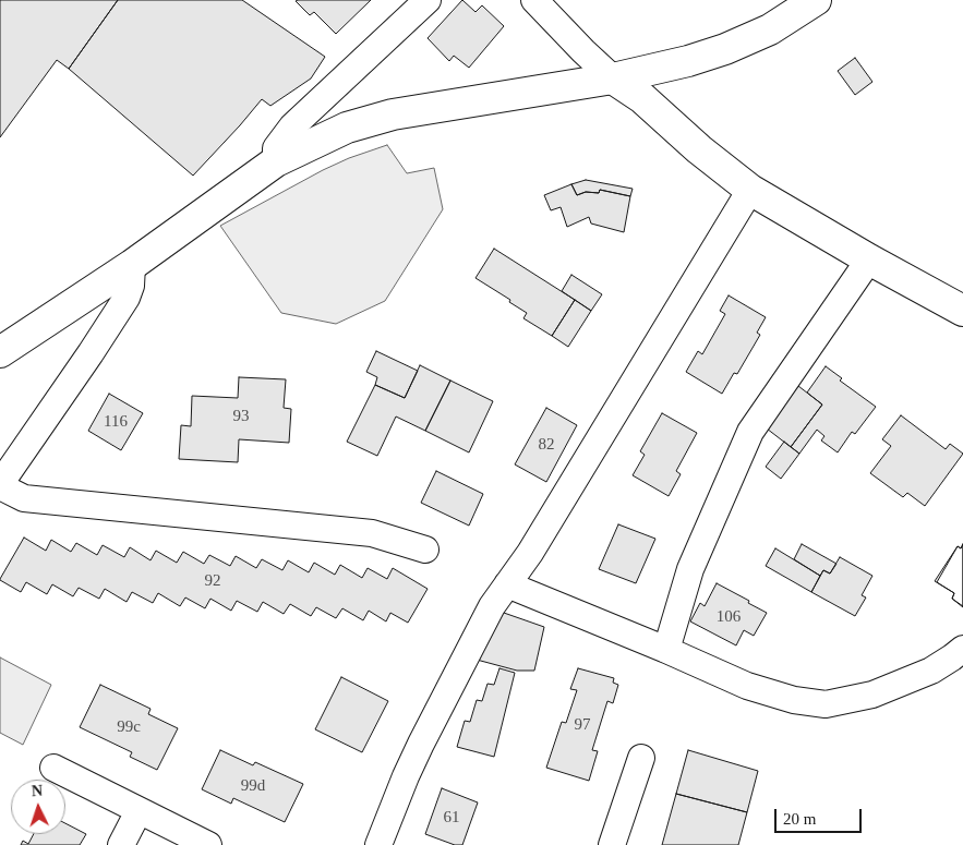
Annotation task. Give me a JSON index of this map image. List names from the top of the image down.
{
  "house_numbers": [
    "93",
    "116",
    "82",
    "92",
    "106",
    "97",
    "99c",
    "99d",
    "61"
  ],
  "scale_bar": "20 m",
  "north": "top"
}
